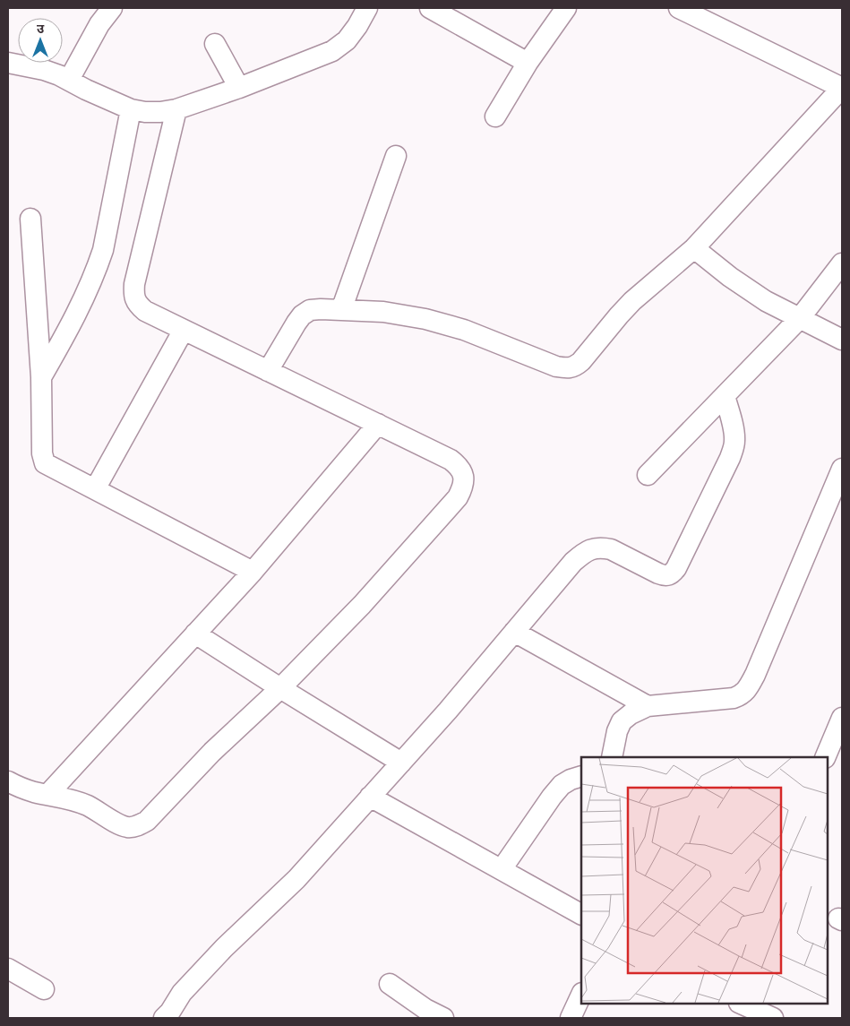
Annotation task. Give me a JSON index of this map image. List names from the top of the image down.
{
  "north": "top"
}
